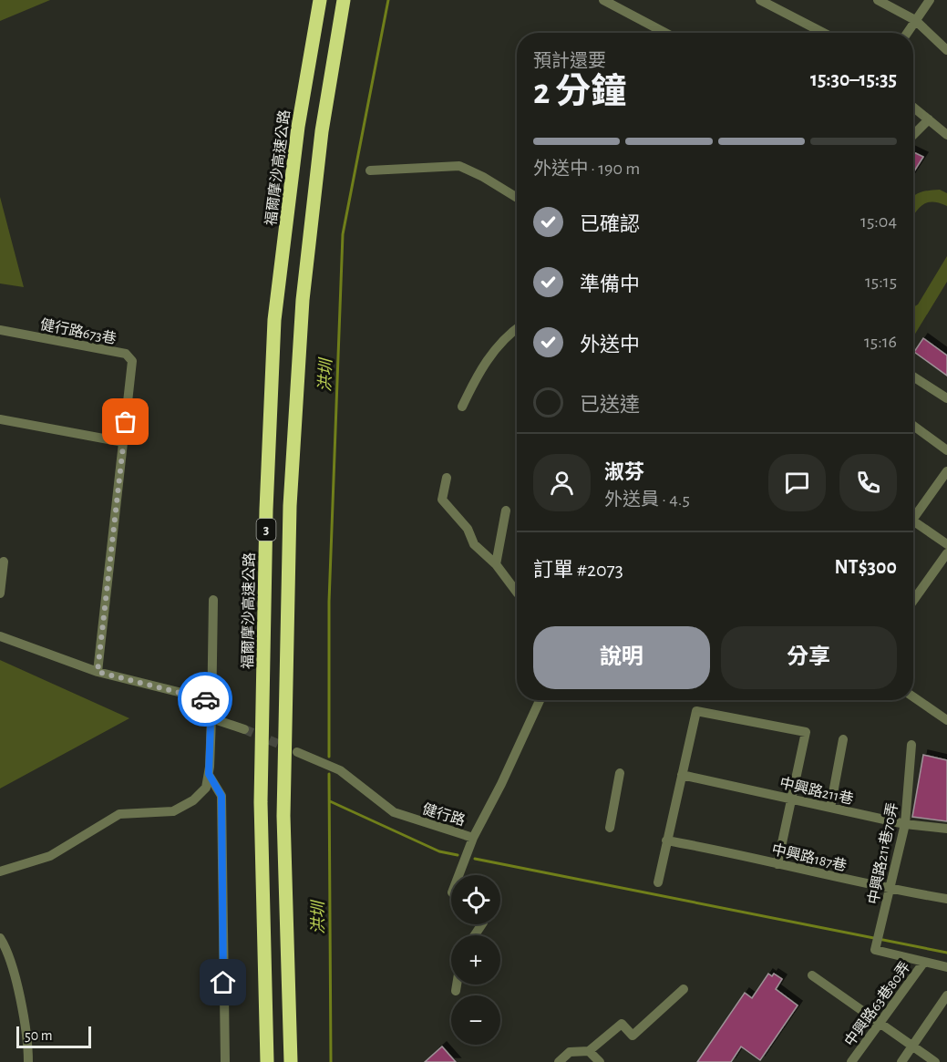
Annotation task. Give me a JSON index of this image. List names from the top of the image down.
{
  "streets": {
    "highway": ["福爾摩沙高速公路", "3"],
    "street": [
      "健行路673巷",
      "中興路211巷",
      "健行路",
      "中興路211巷70弄",
      "中興路187巷",
      "中興路63巷80弄"
    ]
  },
  "crossings": [
    ["中興路211巷", "中興路211巷70弄"],
    ["中興路211巷70弄", "中興路187巷"],
    ["中興路211巷70弄", "中興路63巷80弄"]
  ],
  "water": ["洪圳"],
  "scale_bar": "50 m",
  "page": {
    "heading": ["2 分鐘", "預計還要", "15:30–15:35"],
    "panel": [
      "淑芬",
      "外送員 · 4.5",
      "訂單 #2073",
      "NT$300"
    ],
    "bar": "外送中 · 190 m",
    "list": [
      ["已確認", "15:04"],
      ["準備中", "15:15"],
      ["外送中", "15:16"],
      "已送達"
    ],
    "buttons": ["說明", "分享"],
    "map_buttons": ["+", "−"],
    "scale": "50 m"
  }
}
